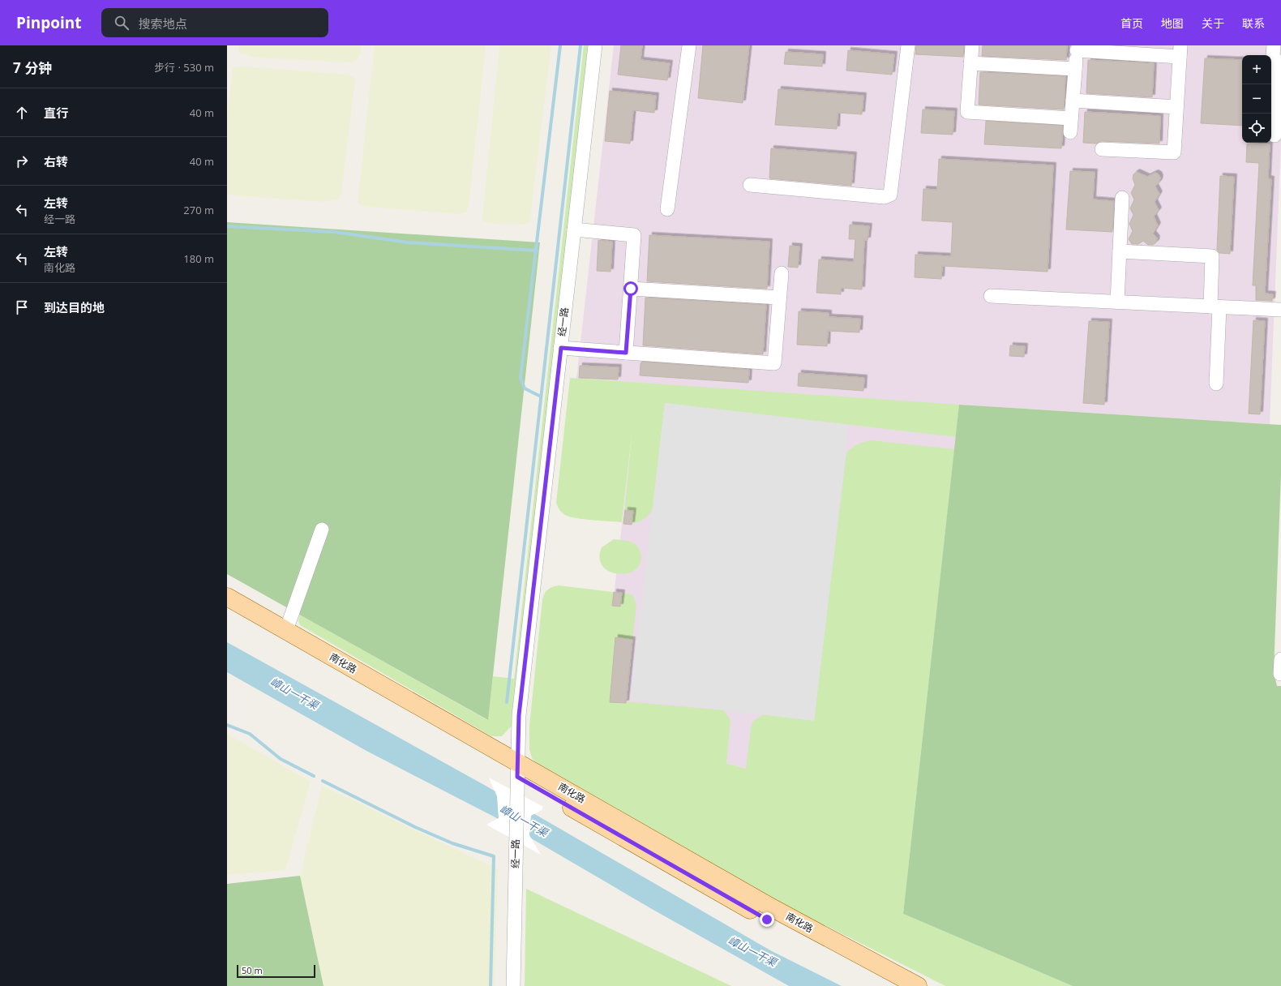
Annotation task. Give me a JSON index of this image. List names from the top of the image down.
{
  "streets": {
    "main road": ["南化路"],
    "street": ["经一路"]
  },
  "crossings": [
    ["经一路", "南化路"]
  ],
  "water": ["嶂山一干渠"],
  "scale_bar": "50 m",
  "page": {
    "header": "Pinpoint",
    "search": "搜索地点",
    "nav": [
      "首页",
      "地图",
      "关于",
      "联系"
    ],
    "heading": ["7 分钟", "步行 · 530 m"],
    "map_buttons": ["+", "−"],
    "list": [
      ["直行", "40 m"],
      ["右转", "40 m"],
      ["左转", "经一路", "270 m"],
      ["左转", "南化路", "180 m"],
      "到达目的地"
    ],
    "scale": "50 m"
  }
}
